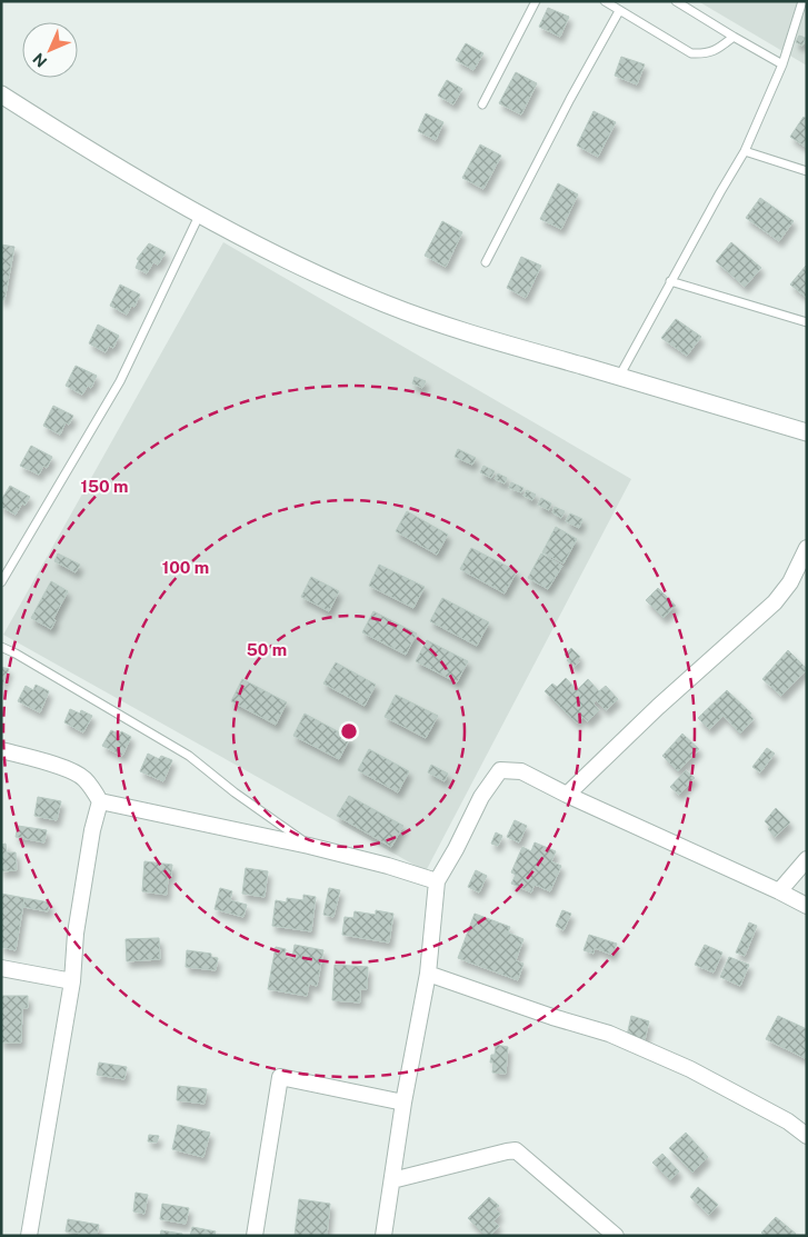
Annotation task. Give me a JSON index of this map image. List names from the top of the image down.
{
  "north": "bottom left",
  "rings": ["150 m", "100 m", "50 m"]
}
